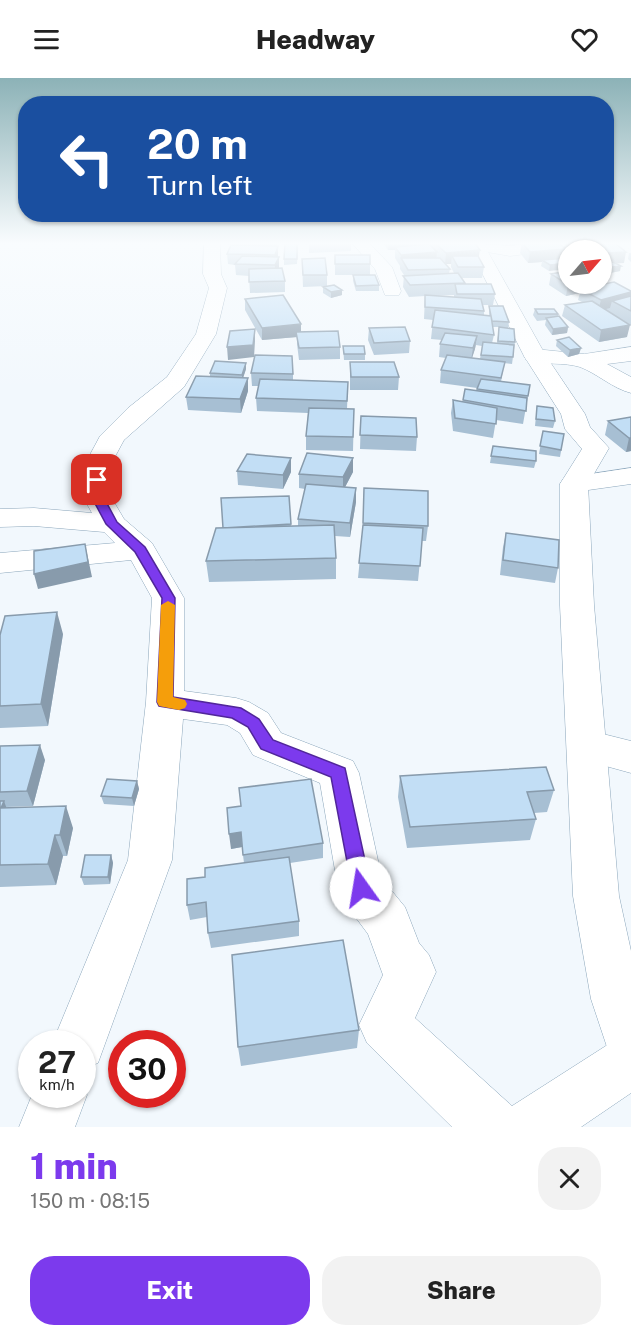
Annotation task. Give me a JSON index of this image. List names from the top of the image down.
{
  "north": "top right",
  "page": {
    "header": "Headway",
    "turn": ["20 m", "Turn left"],
    "speed": "27 km/h",
    "limit": "30",
    "heading": ["1 min", "150 m · 08:15"],
    "buttons": ["Exit", "Share"]
  }
}
